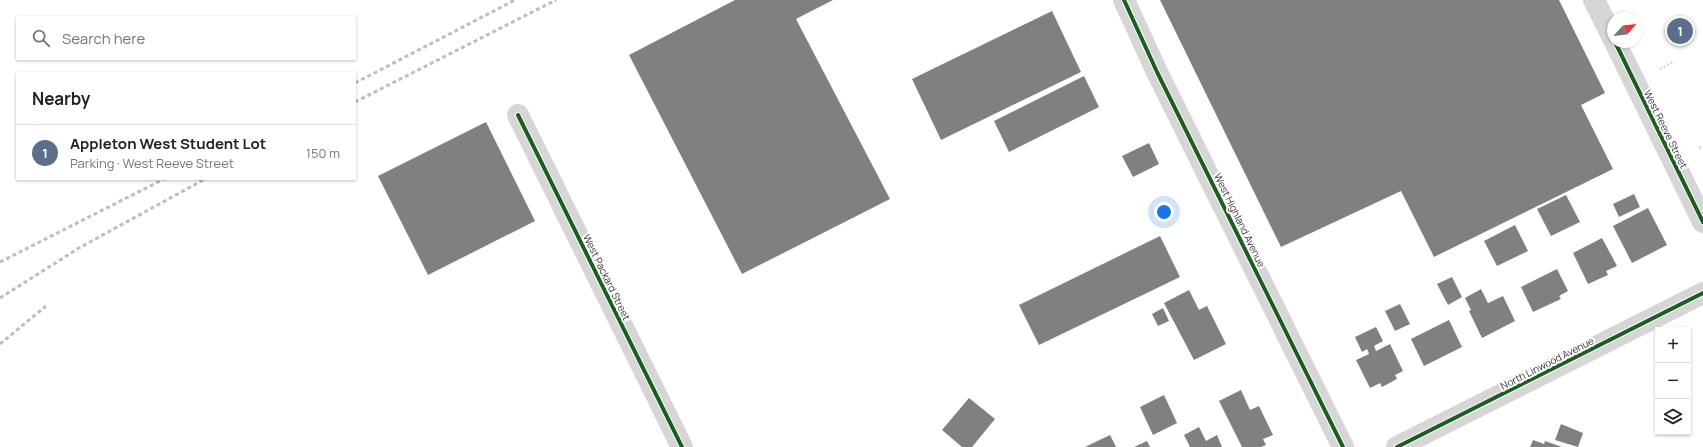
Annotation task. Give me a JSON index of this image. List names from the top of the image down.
{
  "streets": {
    "street": [
      "West Reeve Street",
      "West Highland Avenue",
      "West Packard Street",
      "North Linwood Avenue"
    ]
  },
  "north": "top right",
  "page": {
    "pins": "1",
    "search": "Search here",
    "heading": "Nearby",
    "list": [
      {
        "mark": "1",
        "name": "Appleton West Student Lot",
        "note": "Parking · West Reeve Street",
        "value": "150 m"
      }
    ],
    "map_buttons": ["+", "−"]
  }
}
